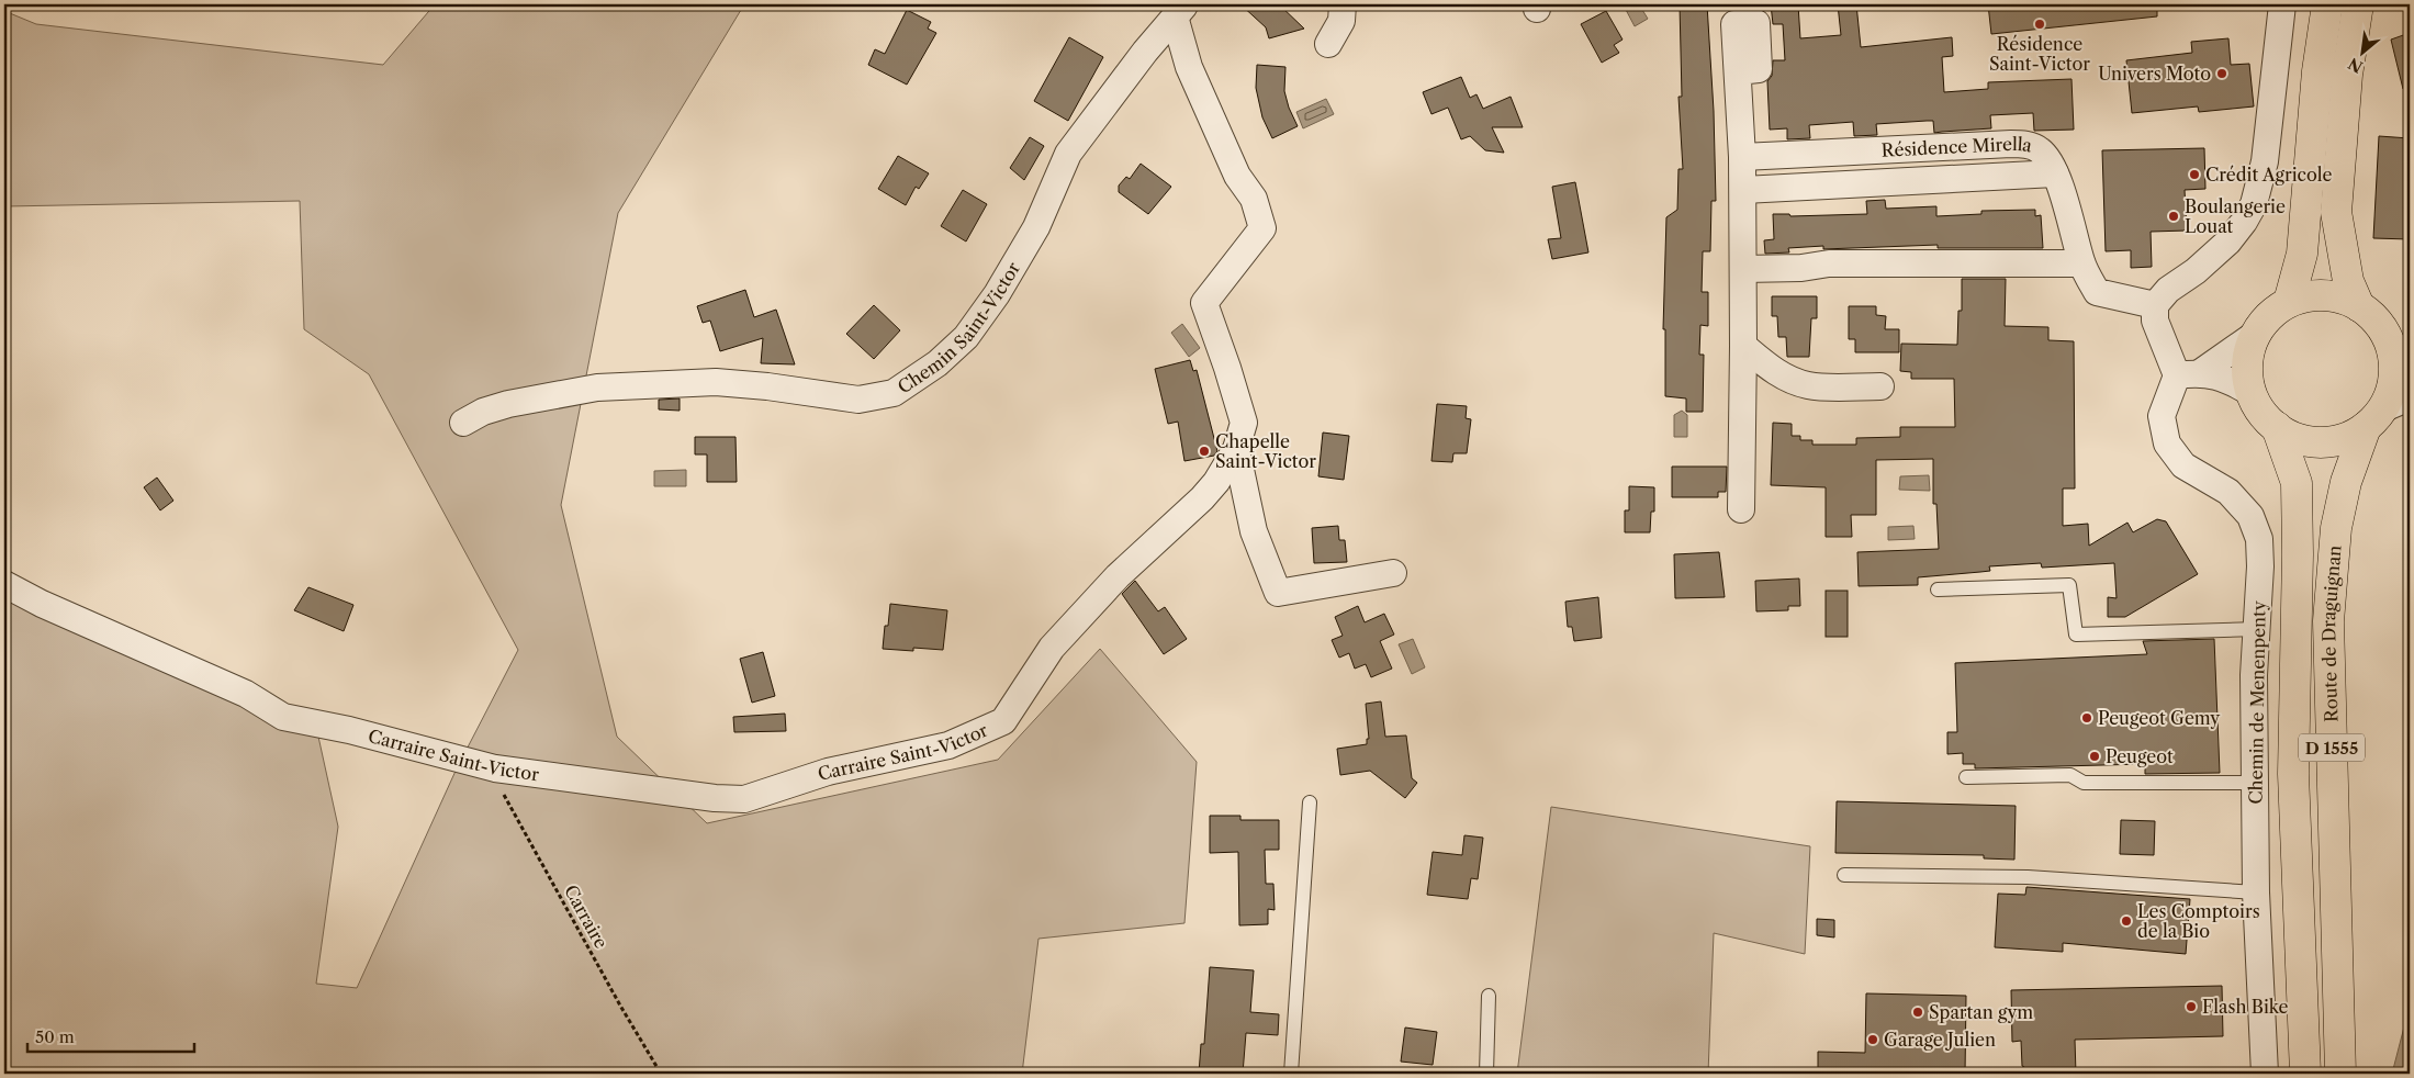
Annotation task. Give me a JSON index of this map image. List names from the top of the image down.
{
  "streets": {
    "main road": ["Route de Draguignan", "D 1555"],
    "street": [
      "Résidence Mirella",
      "Chemin Saint-Victor",
      "Chemin de Menenpenty",
      "Carraire Saint-Victor"
    ],
    "path": ["Carraire"]
  },
  "crossings": [
    ["Chemin Saint-Victor", "Carraire Saint-Victor"],
    ["Route de Draguignan", "D 1555"],
    ["Carraire Saint-Victor", "Carraire"]
  ],
  "places": [
    "Résidence Saint-Victor",
    "Univers Moto",
    "Crédit Agricole",
    "Boulangerie Louat",
    "Chapelle Saint-Victor",
    "Peugeot Gemy",
    "Peugeot",
    "Les Comptoirs de la Bio",
    "Flash Bike",
    "Spartan gym",
    "Garage Julien"
  ],
  "scale_bar": "50 m",
  "north": "bottom left"
}
